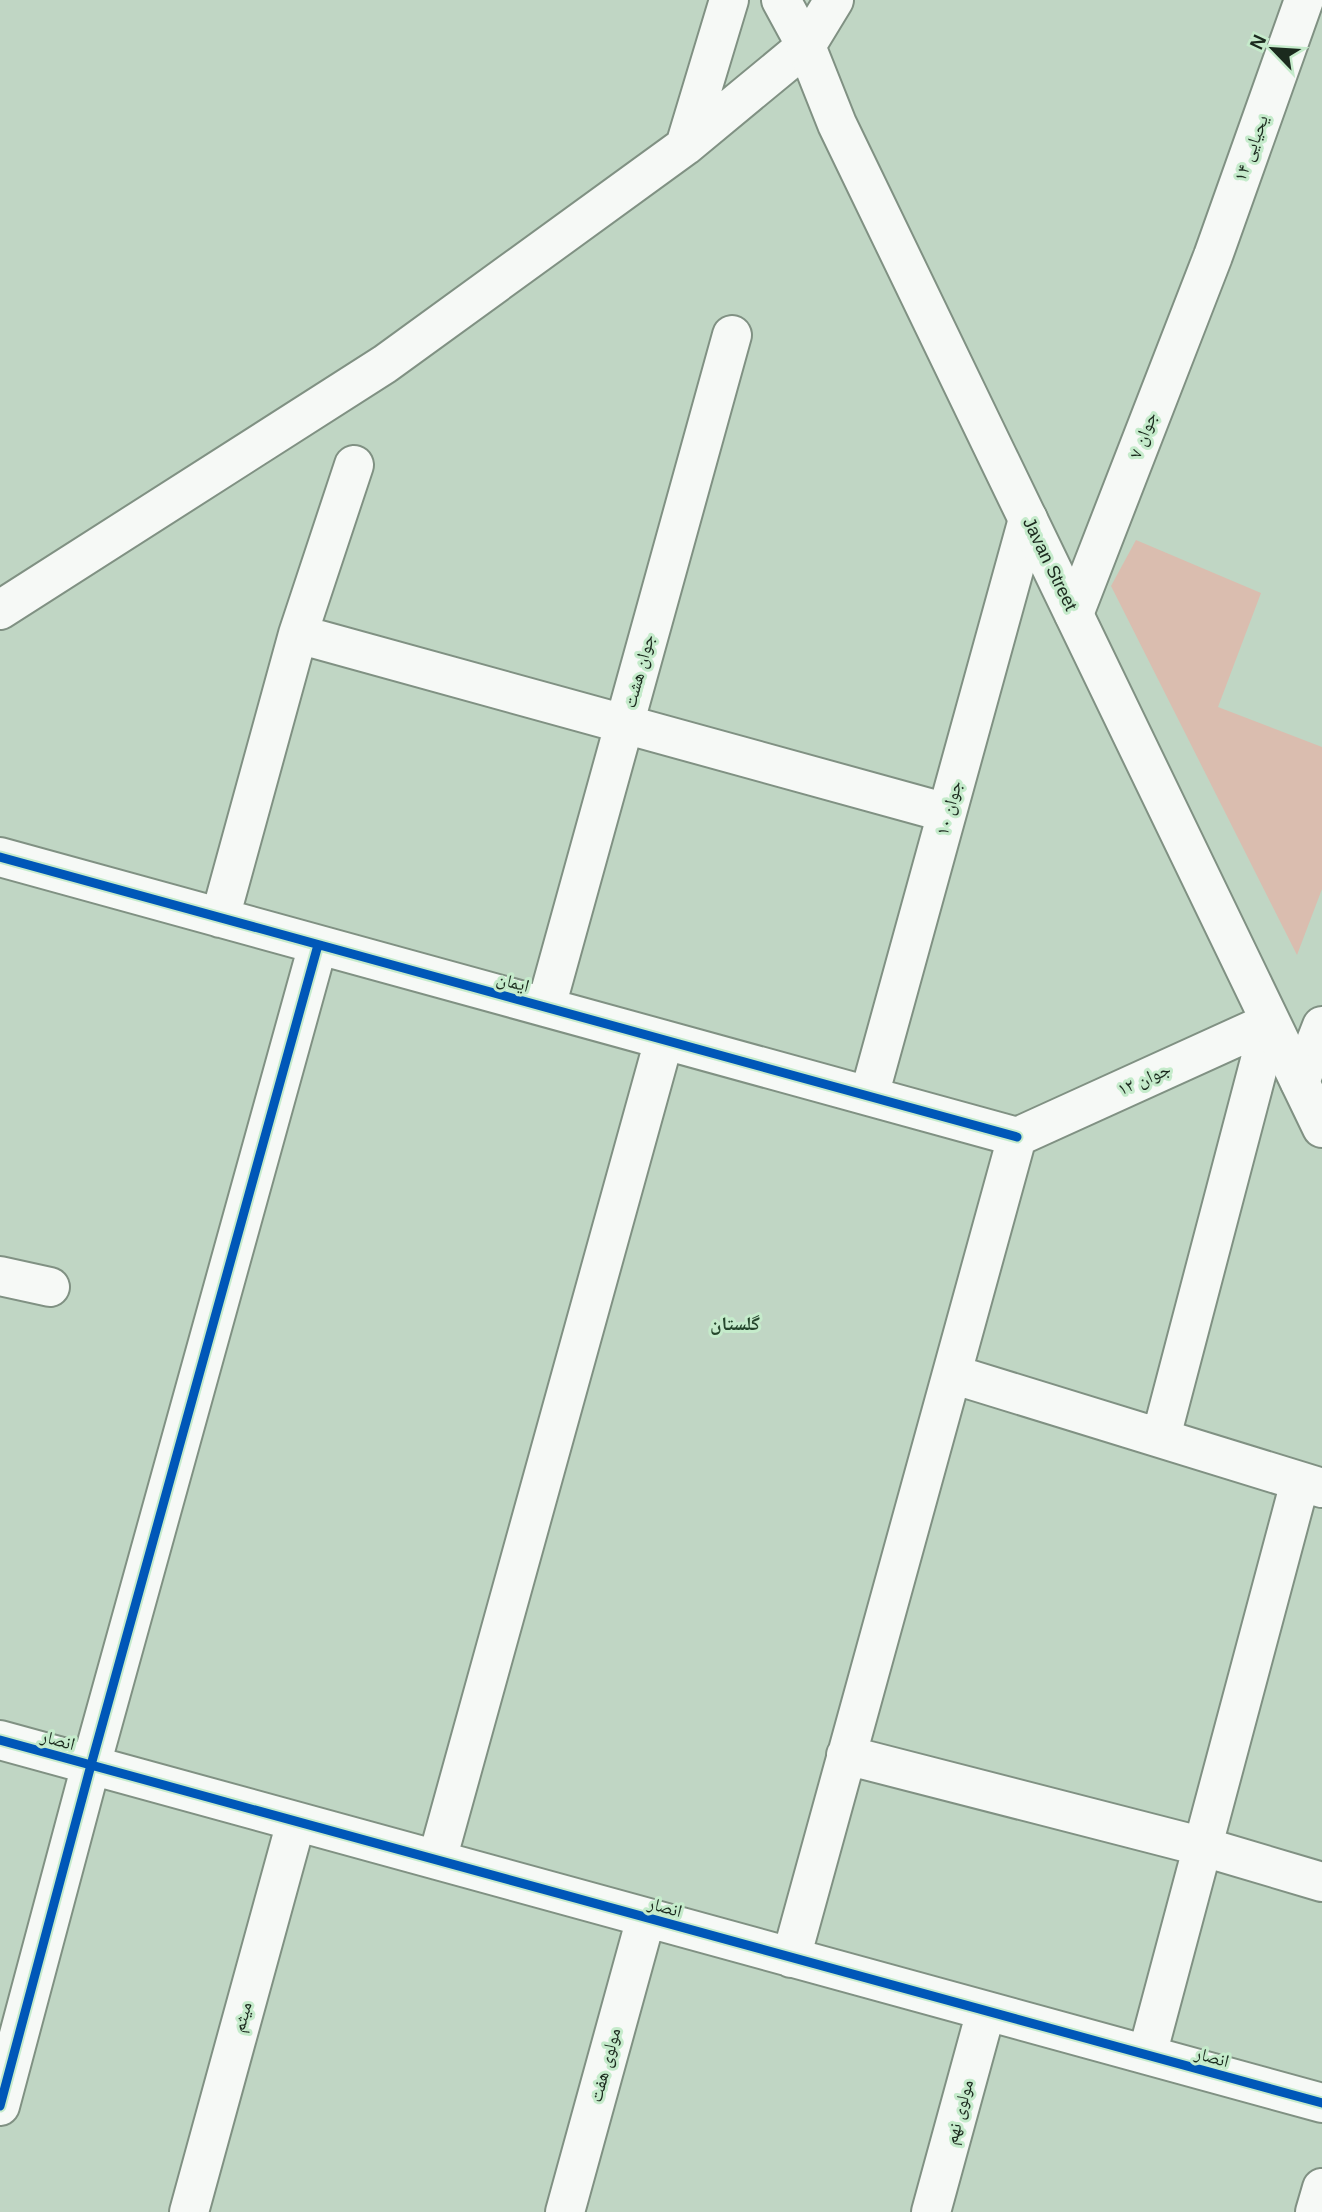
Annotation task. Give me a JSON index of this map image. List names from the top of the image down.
{
  "streets": {
    "street": [
      "یحیایی ۱۴",
      "جوان ۷",
      "Javan Street",
      "جوان هشت",
      "جوان ۱۰",
      "ایمان",
      "جوان ۱۲",
      "انصار",
      "میثم",
      "مولوی هفت",
      "مولوی نهم"
    ]
  },
  "crossings": [
    ["یحیایی ۱۴", "جوان ۷"],
    ["جوان ۷", "Javan Street"],
    ["Javan Street", "جوان ۱۰"],
    ["Javan Street", "جوان ۱۲"],
    ["جوان هشت", "ایمان"],
    ["جوان ۱۰", "ایمان"],
    ["ایمان", "جوان ۱۲"],
    ["انصار", "میثم"],
    ["انصار", "مولوی هفت"],
    ["انصار", "مولوی نهم"]
  ],
  "districts": ["گلستان"],
  "north": "top left"
}
